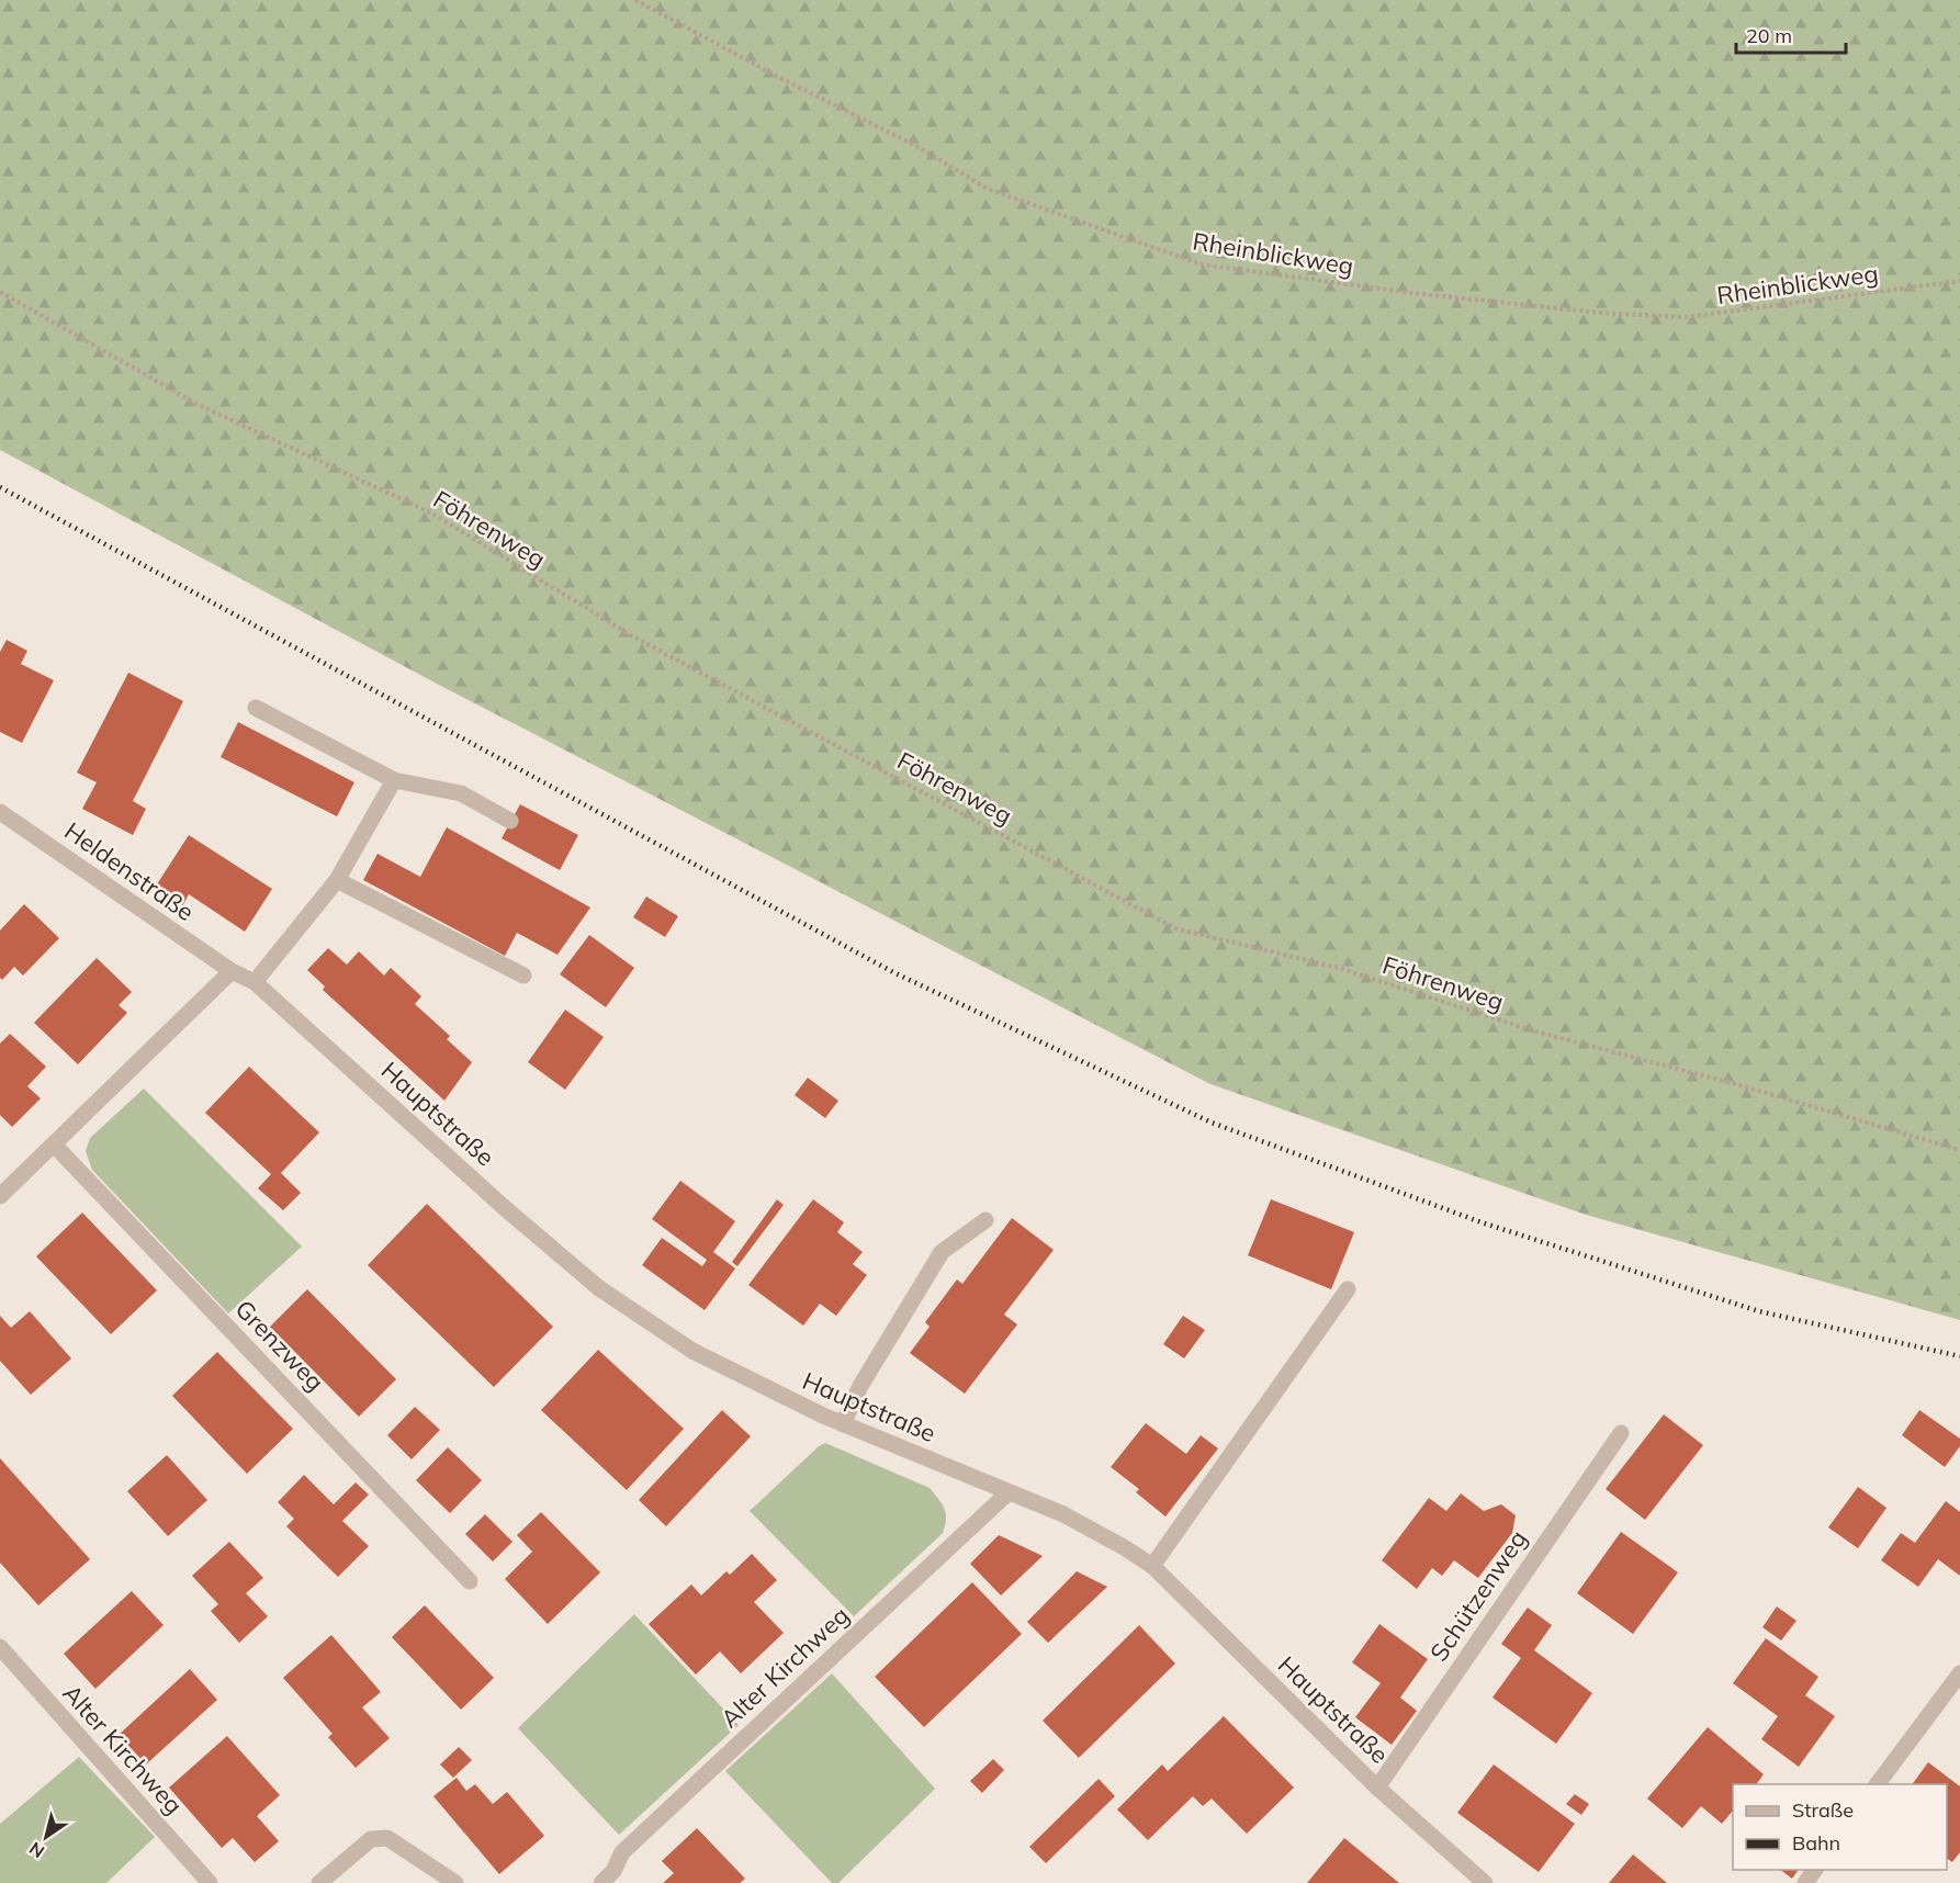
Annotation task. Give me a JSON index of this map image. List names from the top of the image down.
{
  "streets": {
    "street": [
      "Heldenstraße",
      "Hauptstraße",
      "Grenzweg",
      "Schützenweg",
      "Alter Kirchweg"
    ],
    "path": ["Rheinblickweg", "Föhrenweg"]
  },
  "crossings": [
    ["Heldenstraße", "Hauptstraße"],
    ["Hauptstraße", "Schützenweg"],
    ["Hauptstraße", "Alter Kirchweg"]
  ],
  "legend": ["Straße", "Bahn"],
  "scale_bar": "20 m",
  "north": "bottom left"
}
